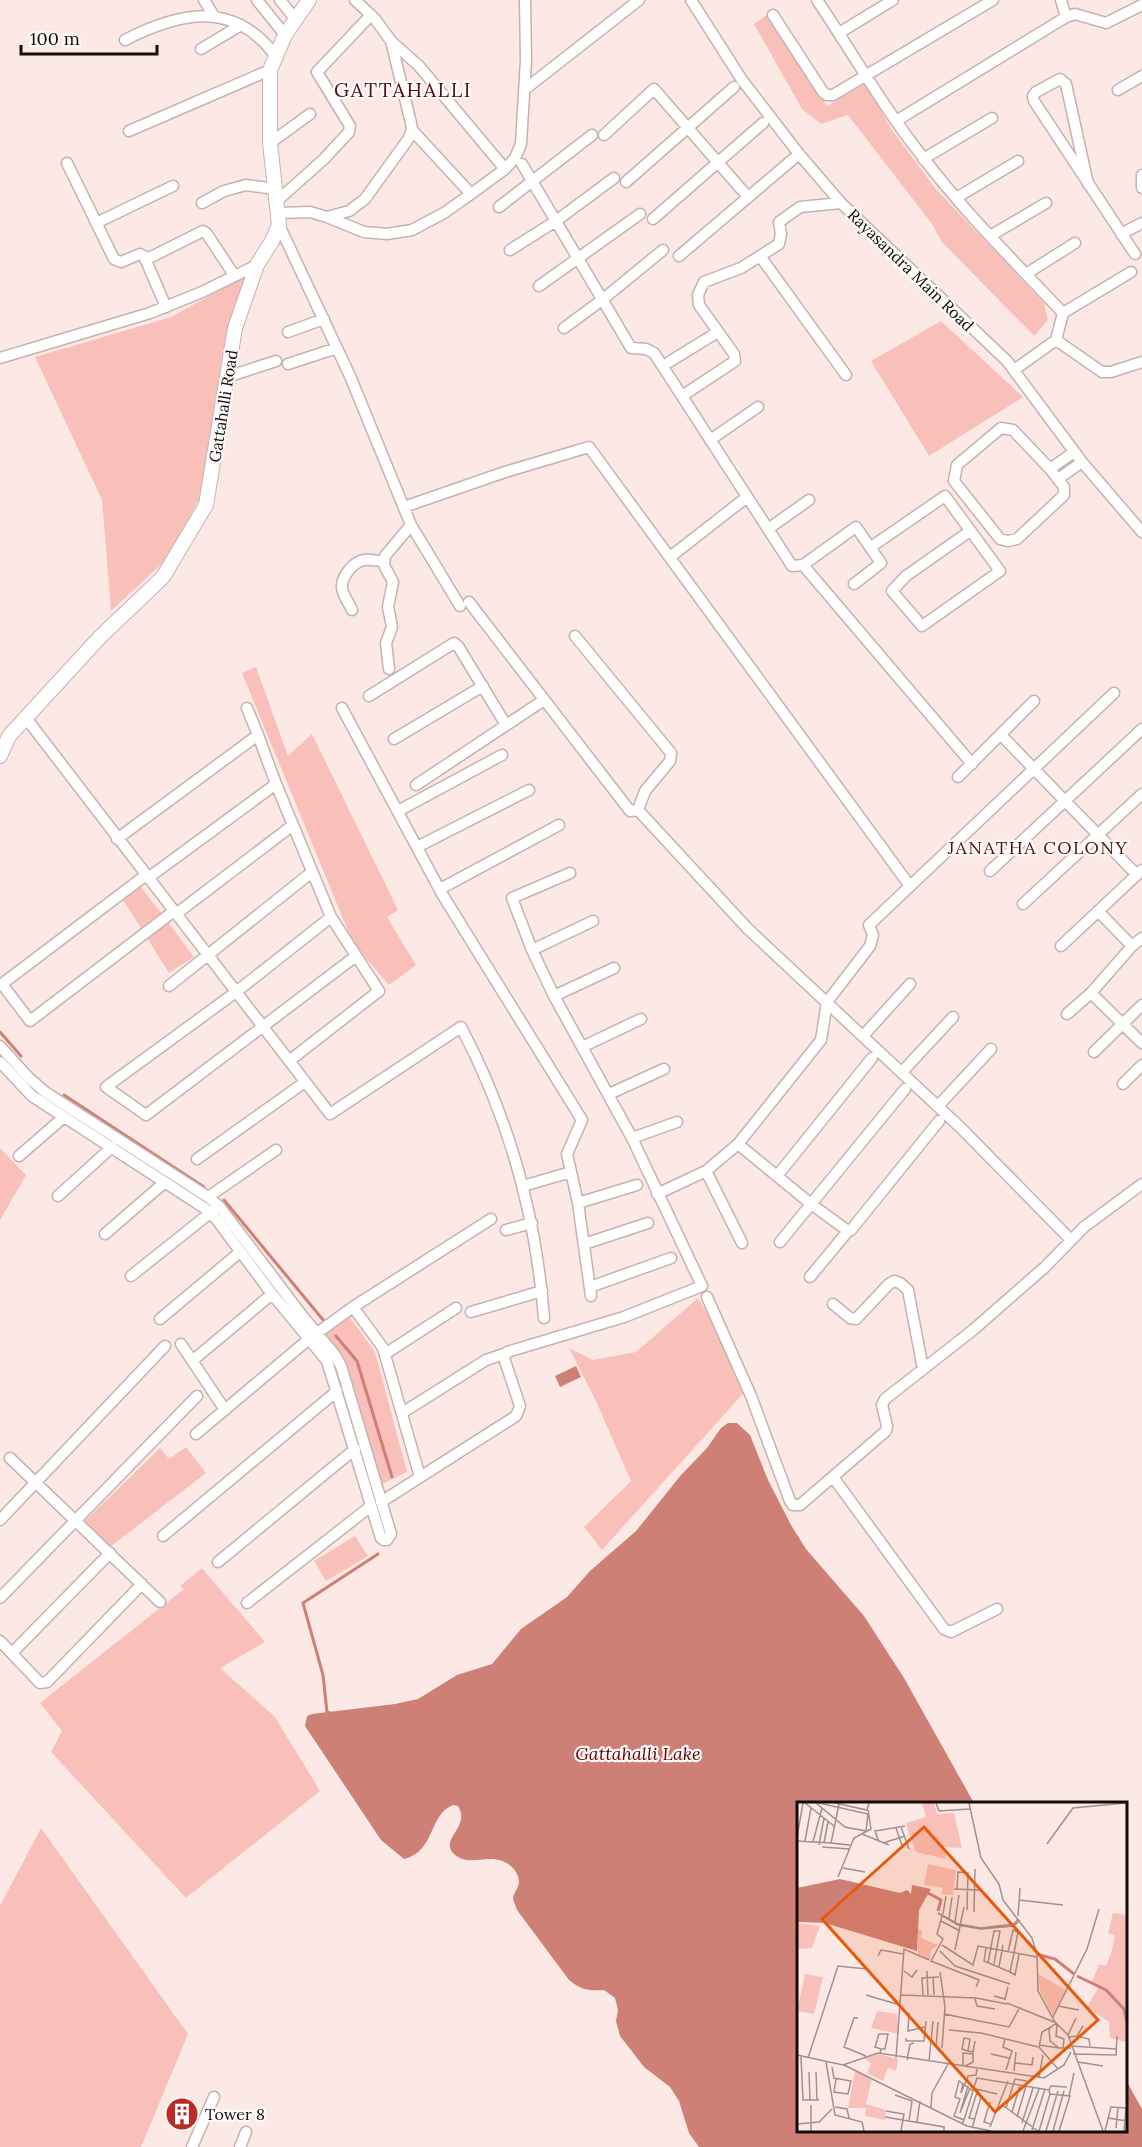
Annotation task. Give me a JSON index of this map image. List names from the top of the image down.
{
  "streets": {
    "main road": ["Gattahalli Road"],
    "street": ["Rayasandra Main Road"]
  },
  "districts": ["GATTAHALLI", "JANATHA COLONY"],
  "water": ["Gattahalli Lake"],
  "places": {
    "building": ["Tower 8"]
  },
  "scale_bar": "100 m"
}
